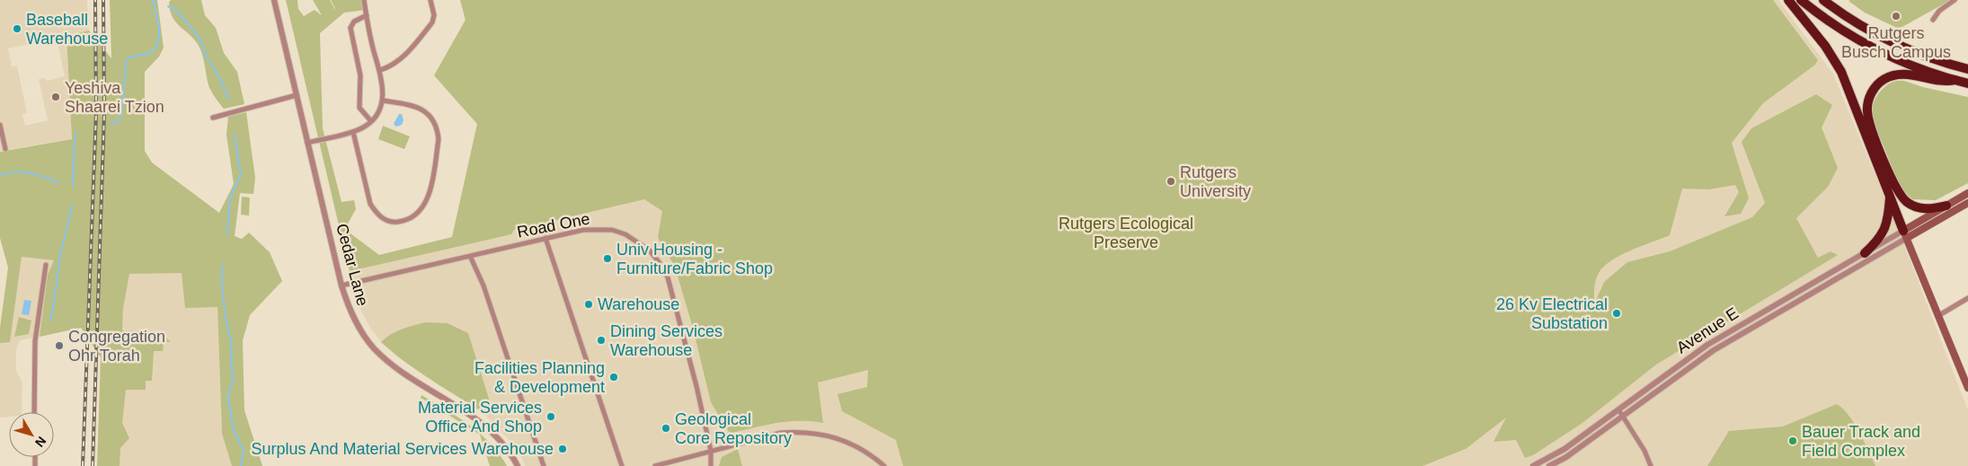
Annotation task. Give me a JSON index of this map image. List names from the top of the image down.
{
  "streets": {
    "street": ["Road One", "Cedar Lane", "Avenue E"]
  },
  "crossings": [
    ["Road One", "Cedar Lane"]
  ],
  "parks": ["Rutgers Ecological Preserve"],
  "places": [
    "Rutgers Busch Campus",
    "Baseball Warehouse",
    "Yeshiva Shaarei Tzion",
    "Rutgers University",
    "Univ Housing - Furniture/Fabric Shop",
    "Warehouse",
    "26 Kv Electrical Substation",
    "Dining Services Warehouse",
    "Congregation Ohr Torah",
    "Facilities Planning & Development",
    "Material Services Office And Shop",
    "Geological Core Repository",
    "Bauer Track and Field Complex",
    "Surplus And Material Services Warehouse"
  ],
  "north": "bottom right"
}
